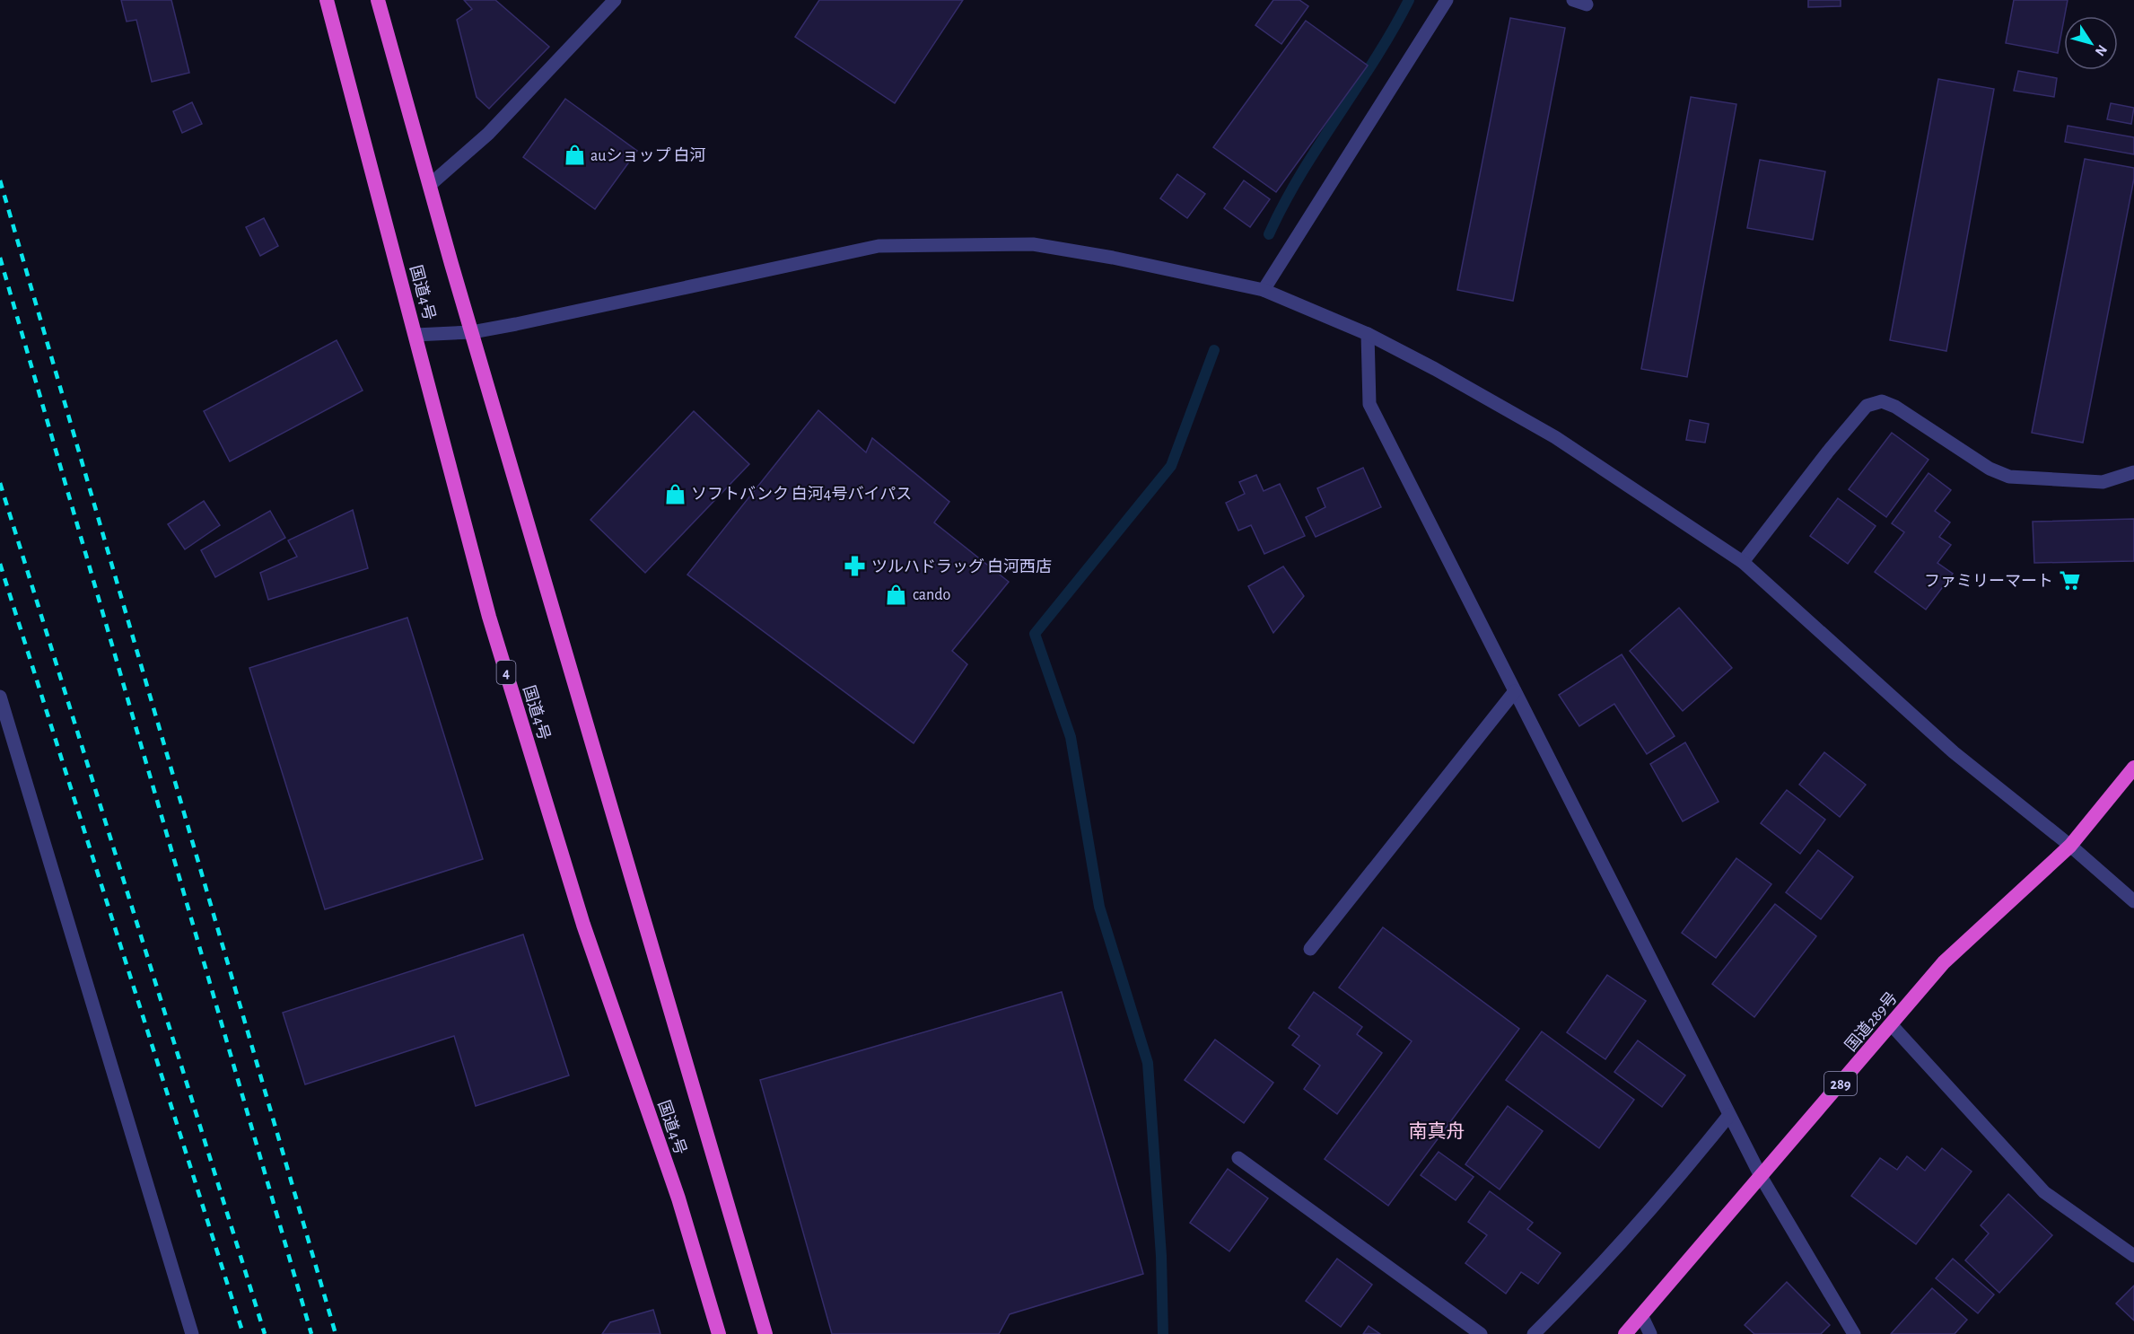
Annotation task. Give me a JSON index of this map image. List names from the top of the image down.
{
  "streets": {
    "highway": [
      "国道4号",
      "4",
      "国道289号",
      "289"
    ]
  },
  "districts": ["南真舟"],
  "places": {
    "shop": ["auショップ 白河", "ソフトバンク 白河4号バイパス", "cando"],
    "pharmacy": ["ツルハドラッグ 白河西店"],
    "supermarket": ["ファミリーマート"]
  },
  "north": "bottom right"
}
